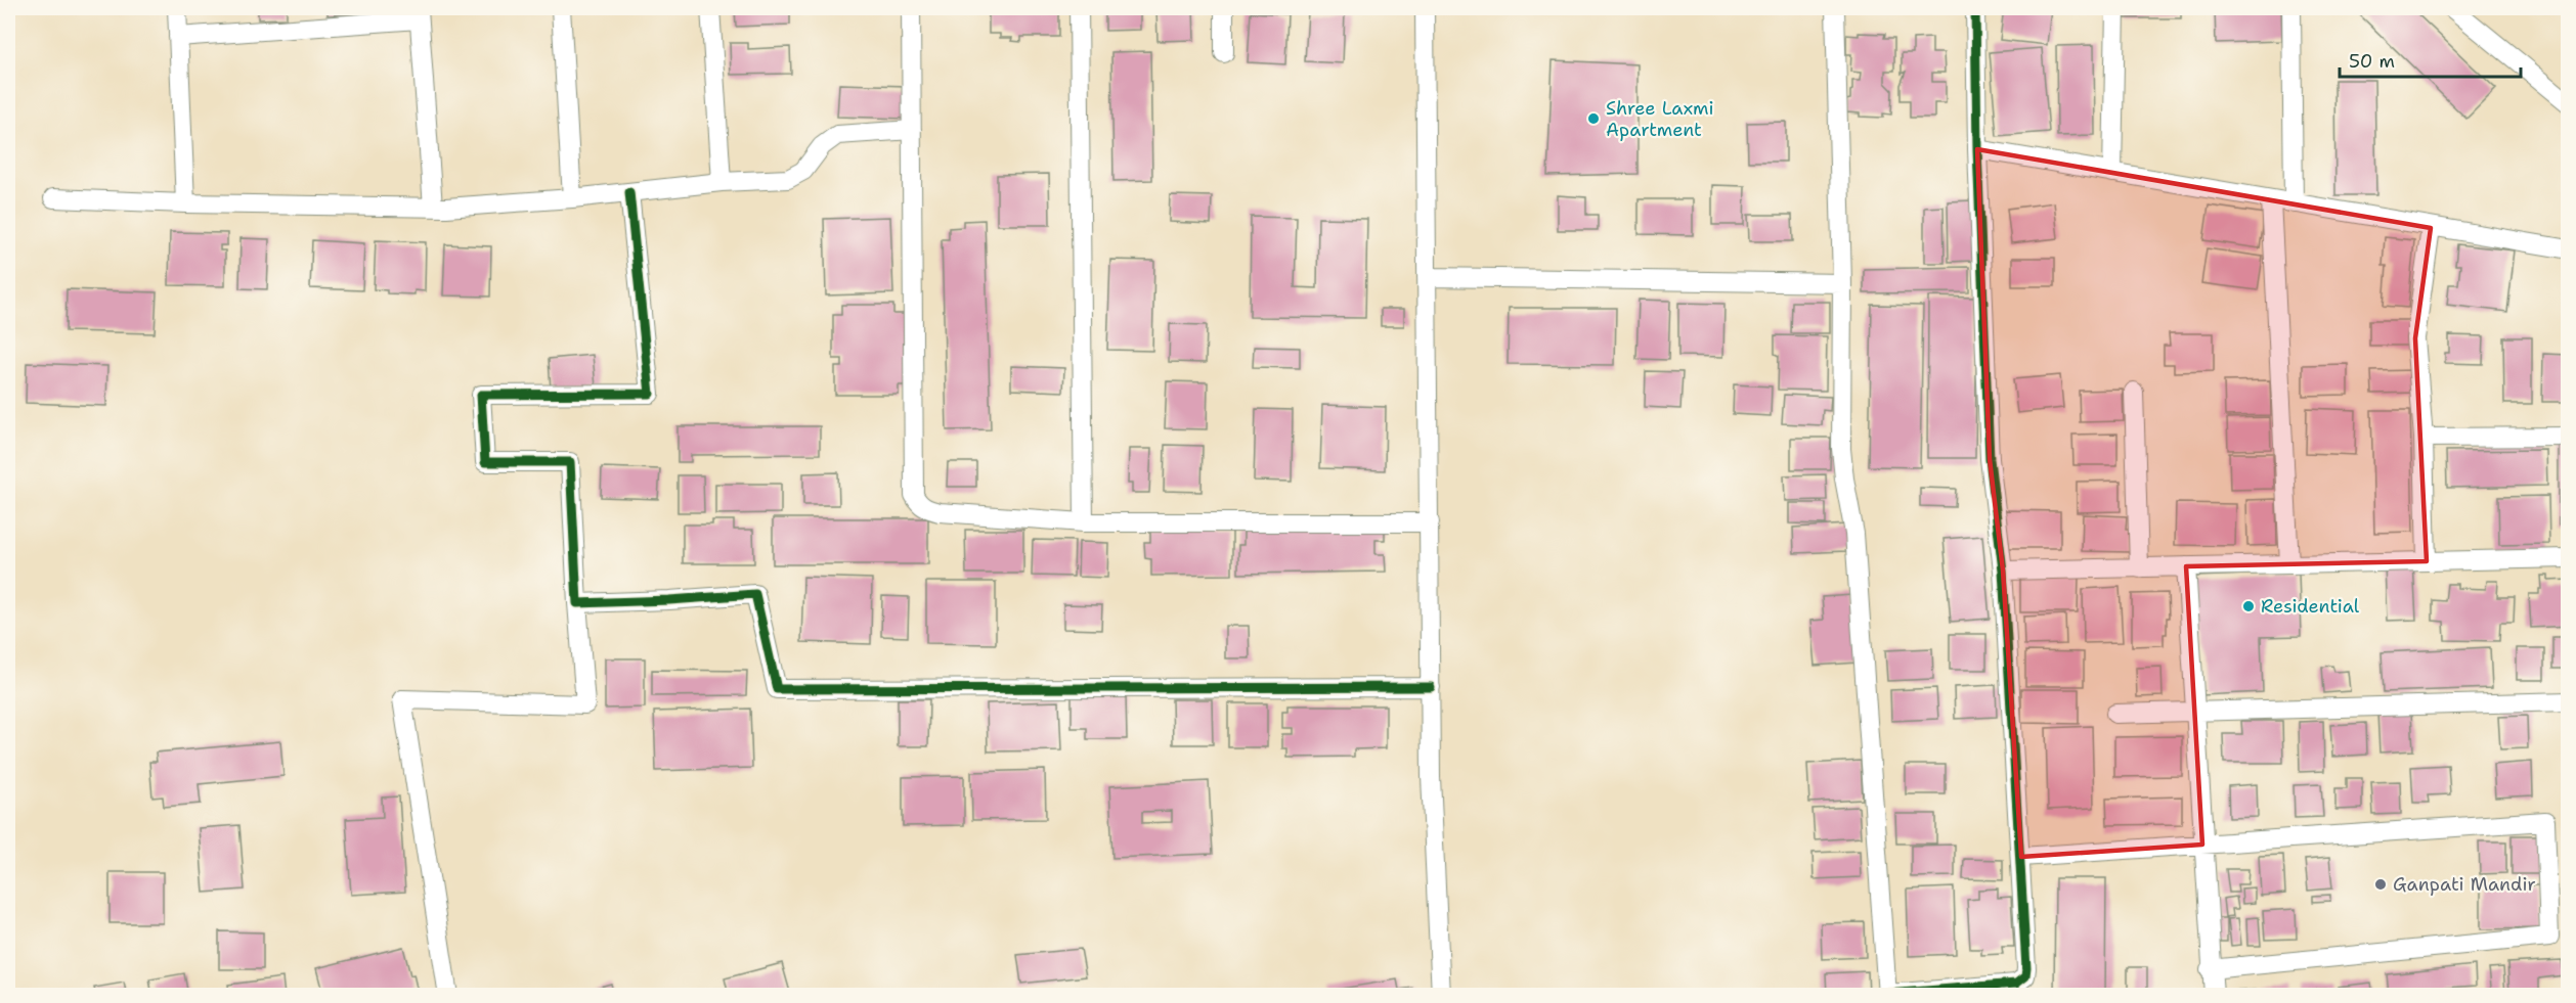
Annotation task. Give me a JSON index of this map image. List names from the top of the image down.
{
  "places": ["Shree Laxmi Apartment", "Residential", "Ganpati Mandir"],
  "scale_bar": "50 m"
}
